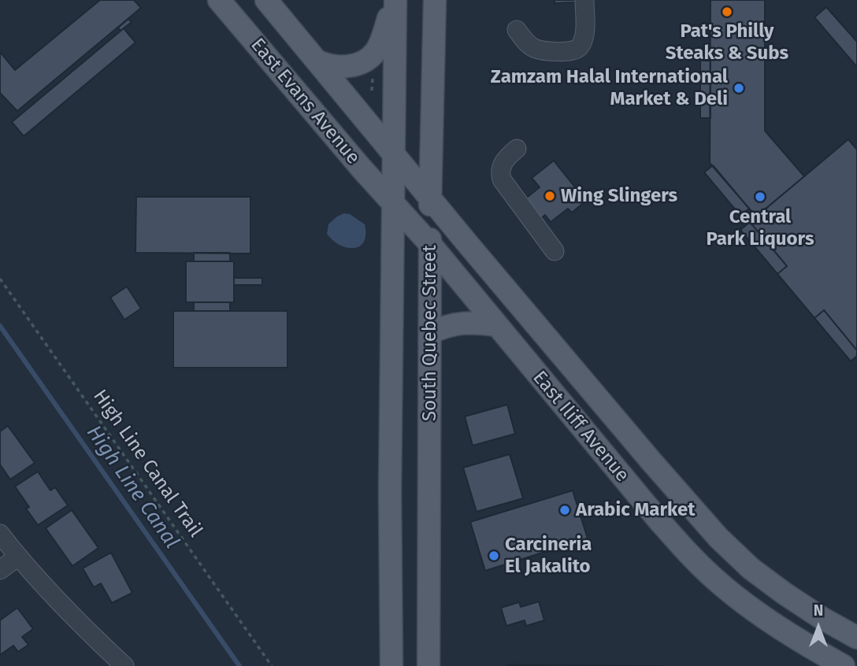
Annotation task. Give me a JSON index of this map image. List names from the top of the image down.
{
  "streets": {
    "main road": ["East Evans Avenue", "South Quebec Street", "East Iliff Avenue"],
    "path": ["High Line Canal Trail"]
  },
  "crossings": [
    ["East Evans Avenue", "South Quebec Street"],
    ["East Evans Avenue", "East Iliff Avenue"],
    ["South Quebec Street", "East Iliff Avenue"]
  ],
  "water": ["High Line Canal"],
  "places": [
    "Pat's Philly Steaks & Subs",
    "Zamzam Halal International Market & Deli",
    "Wing Slingers",
    "Central Park Liquors",
    "Arabic Market",
    "Carcineria El Jakalito"
  ],
  "north": "top"
}
